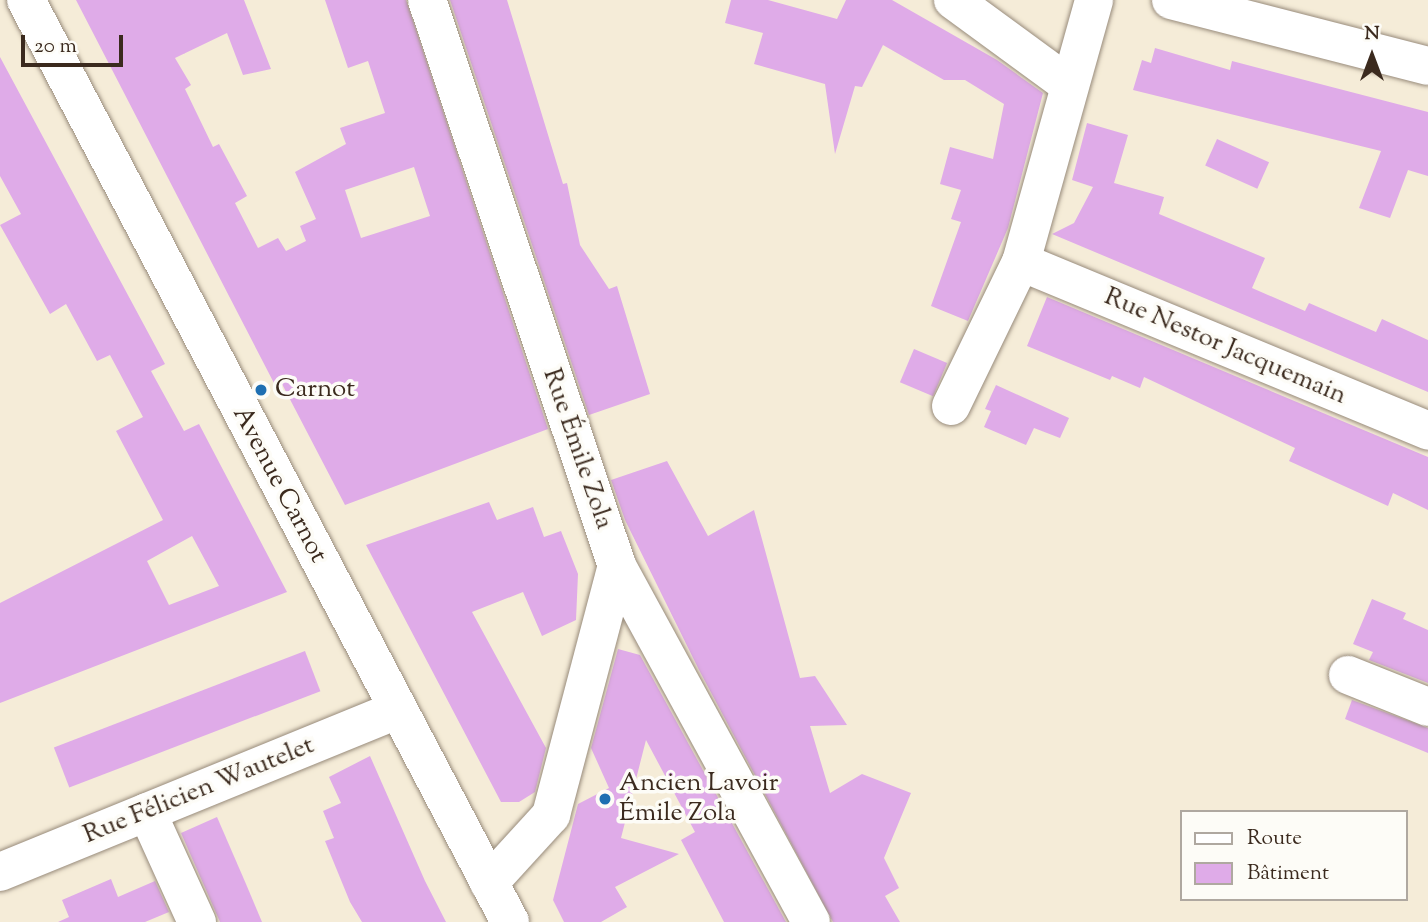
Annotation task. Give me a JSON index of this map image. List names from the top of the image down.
{
  "streets": {
    "street": [
      "Rue Nestor Jacquemain",
      "Rue Émile Zola",
      "Avenue Carnot",
      "Rue Félicien Wautelet"
    ]
  },
  "crossings": [
    ["Avenue Carnot", "Rue Félicien Wautelet"]
  ],
  "places": ["Carnot", "Ancien Lavoir Émile Zola"],
  "legend": ["Route", "Bâtiment"],
  "scale_bar": "20 m",
  "north": "top"
}
